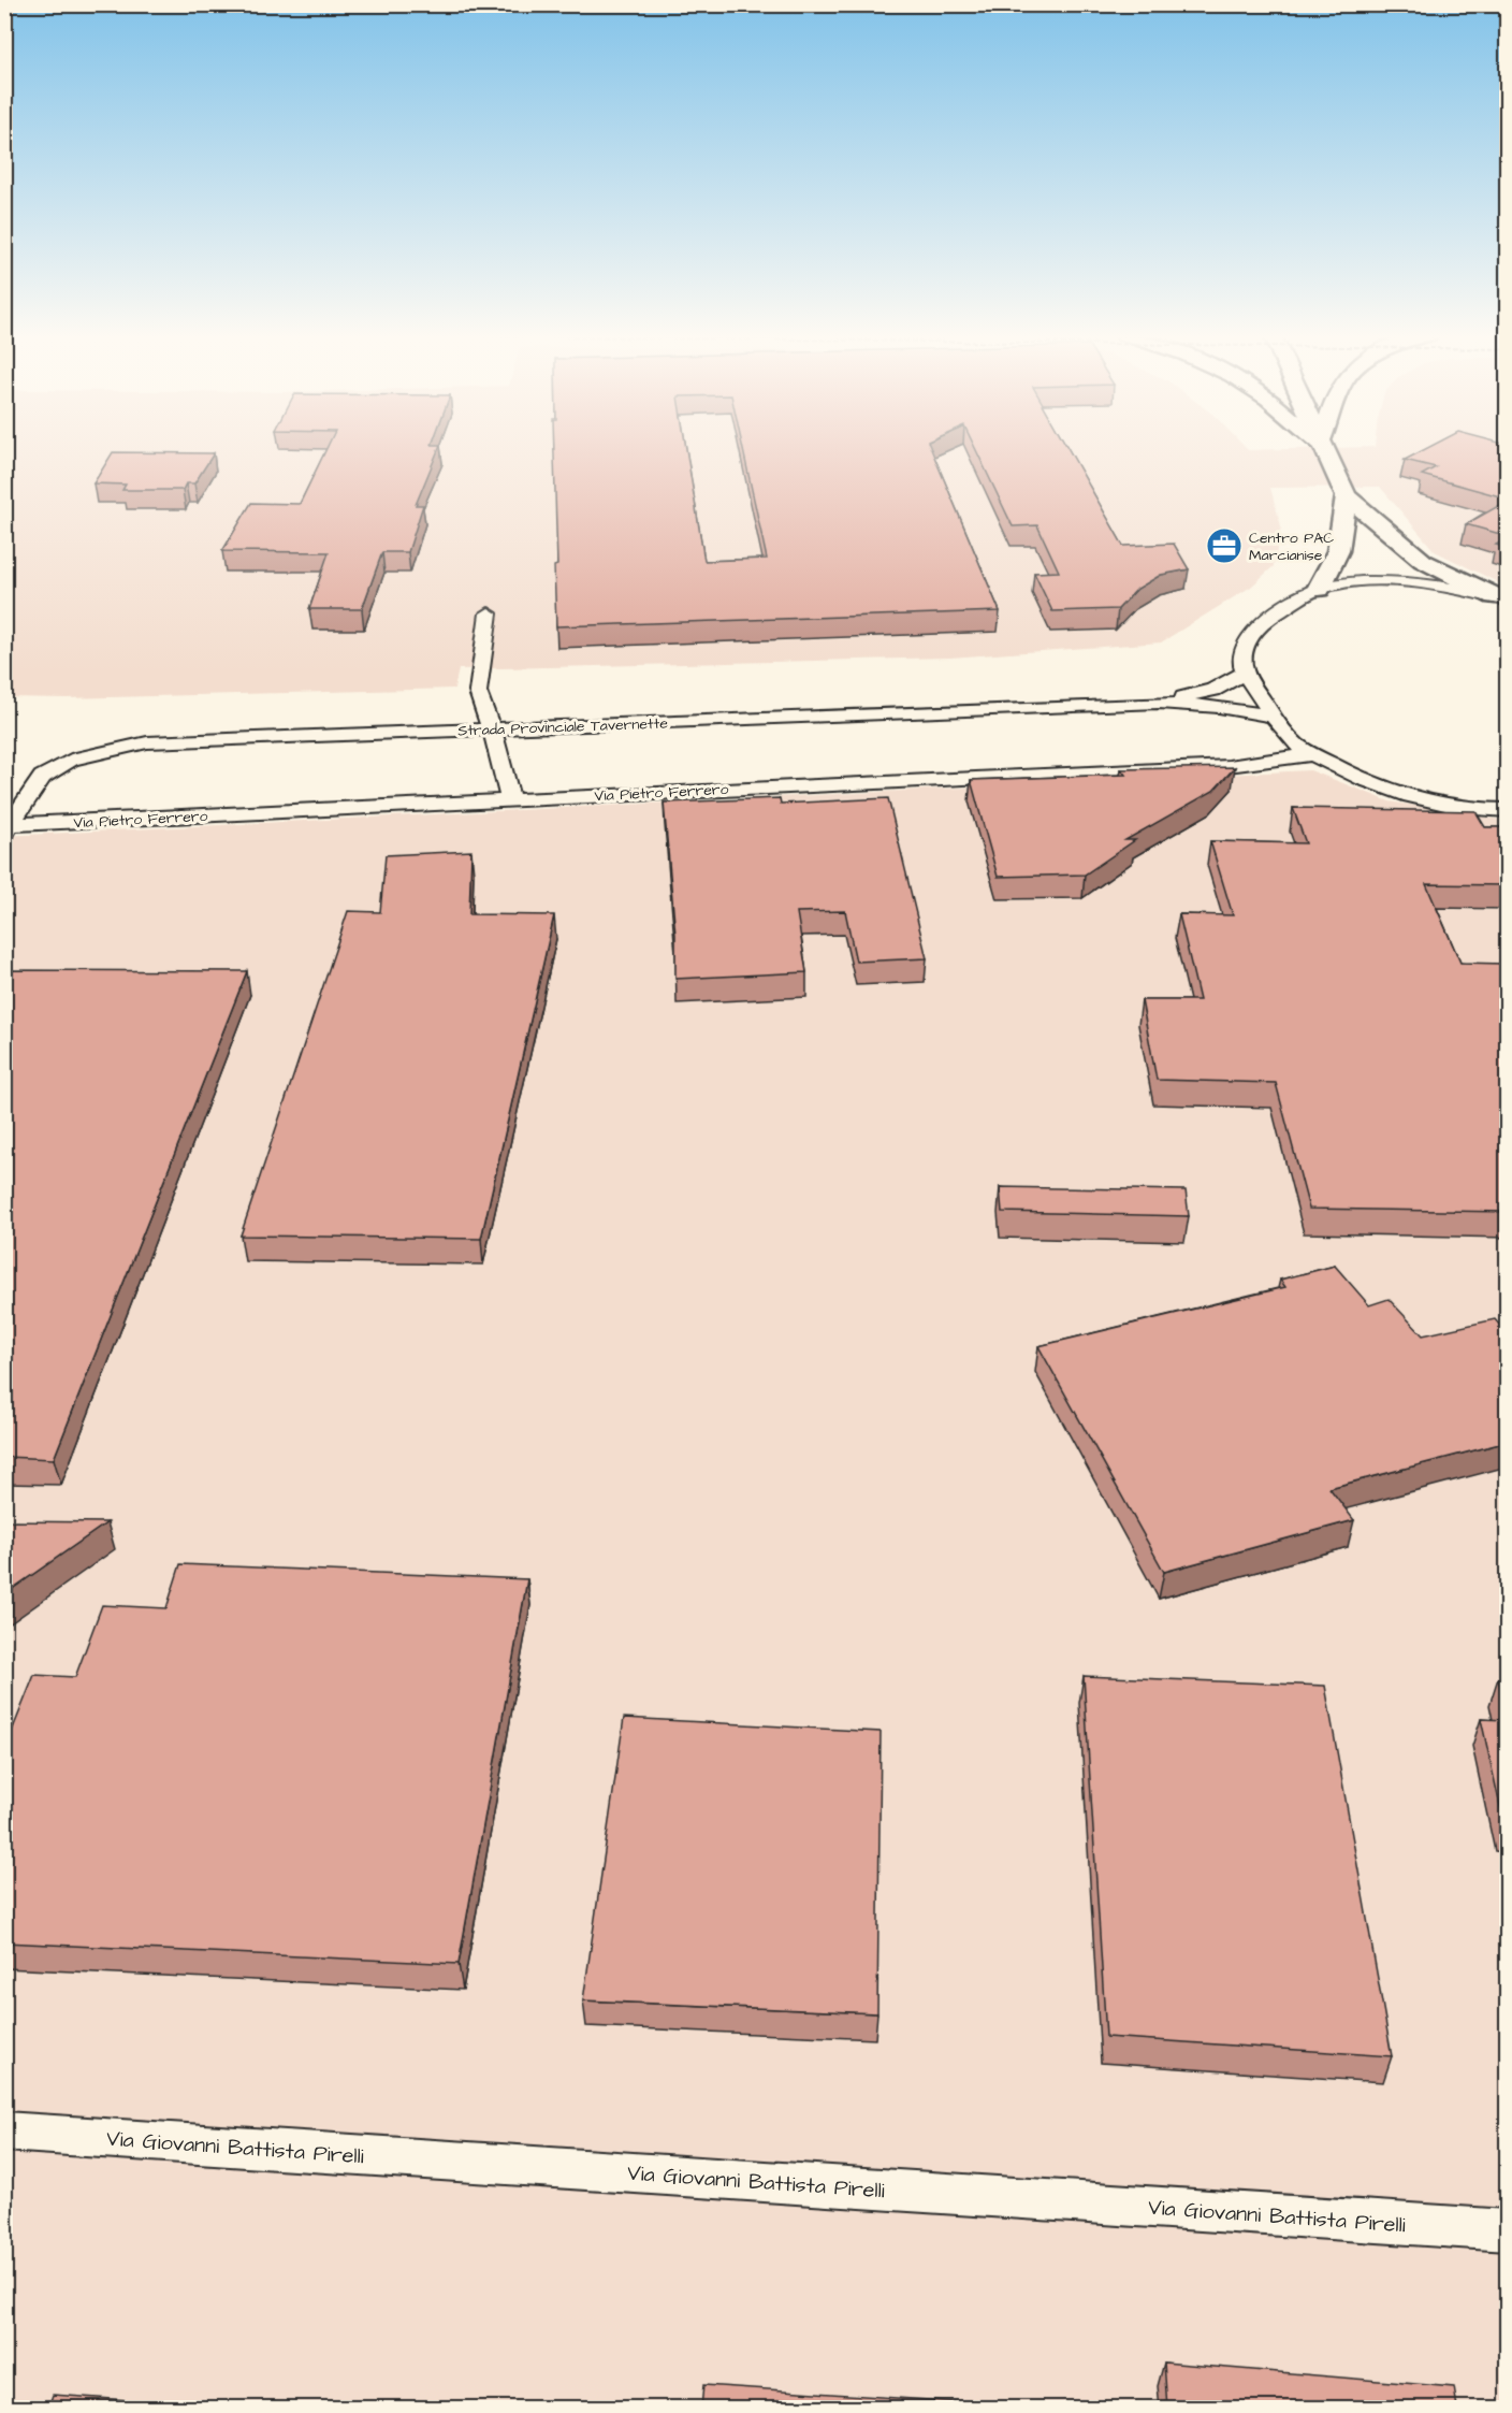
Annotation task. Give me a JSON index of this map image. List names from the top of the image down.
{
  "streets": {
    "street": ["Strada Provinciale Tavernette", "Via Pietro Ferrero", "Via Giovanni Battista Pirelli"]
  },
  "crossings": [
    ["Strada Provinciale Tavernette", "Via Pietro Ferrero"]
  ],
  "places": {
    "office": ["Centro PAC Marcianise"]
  }
}
